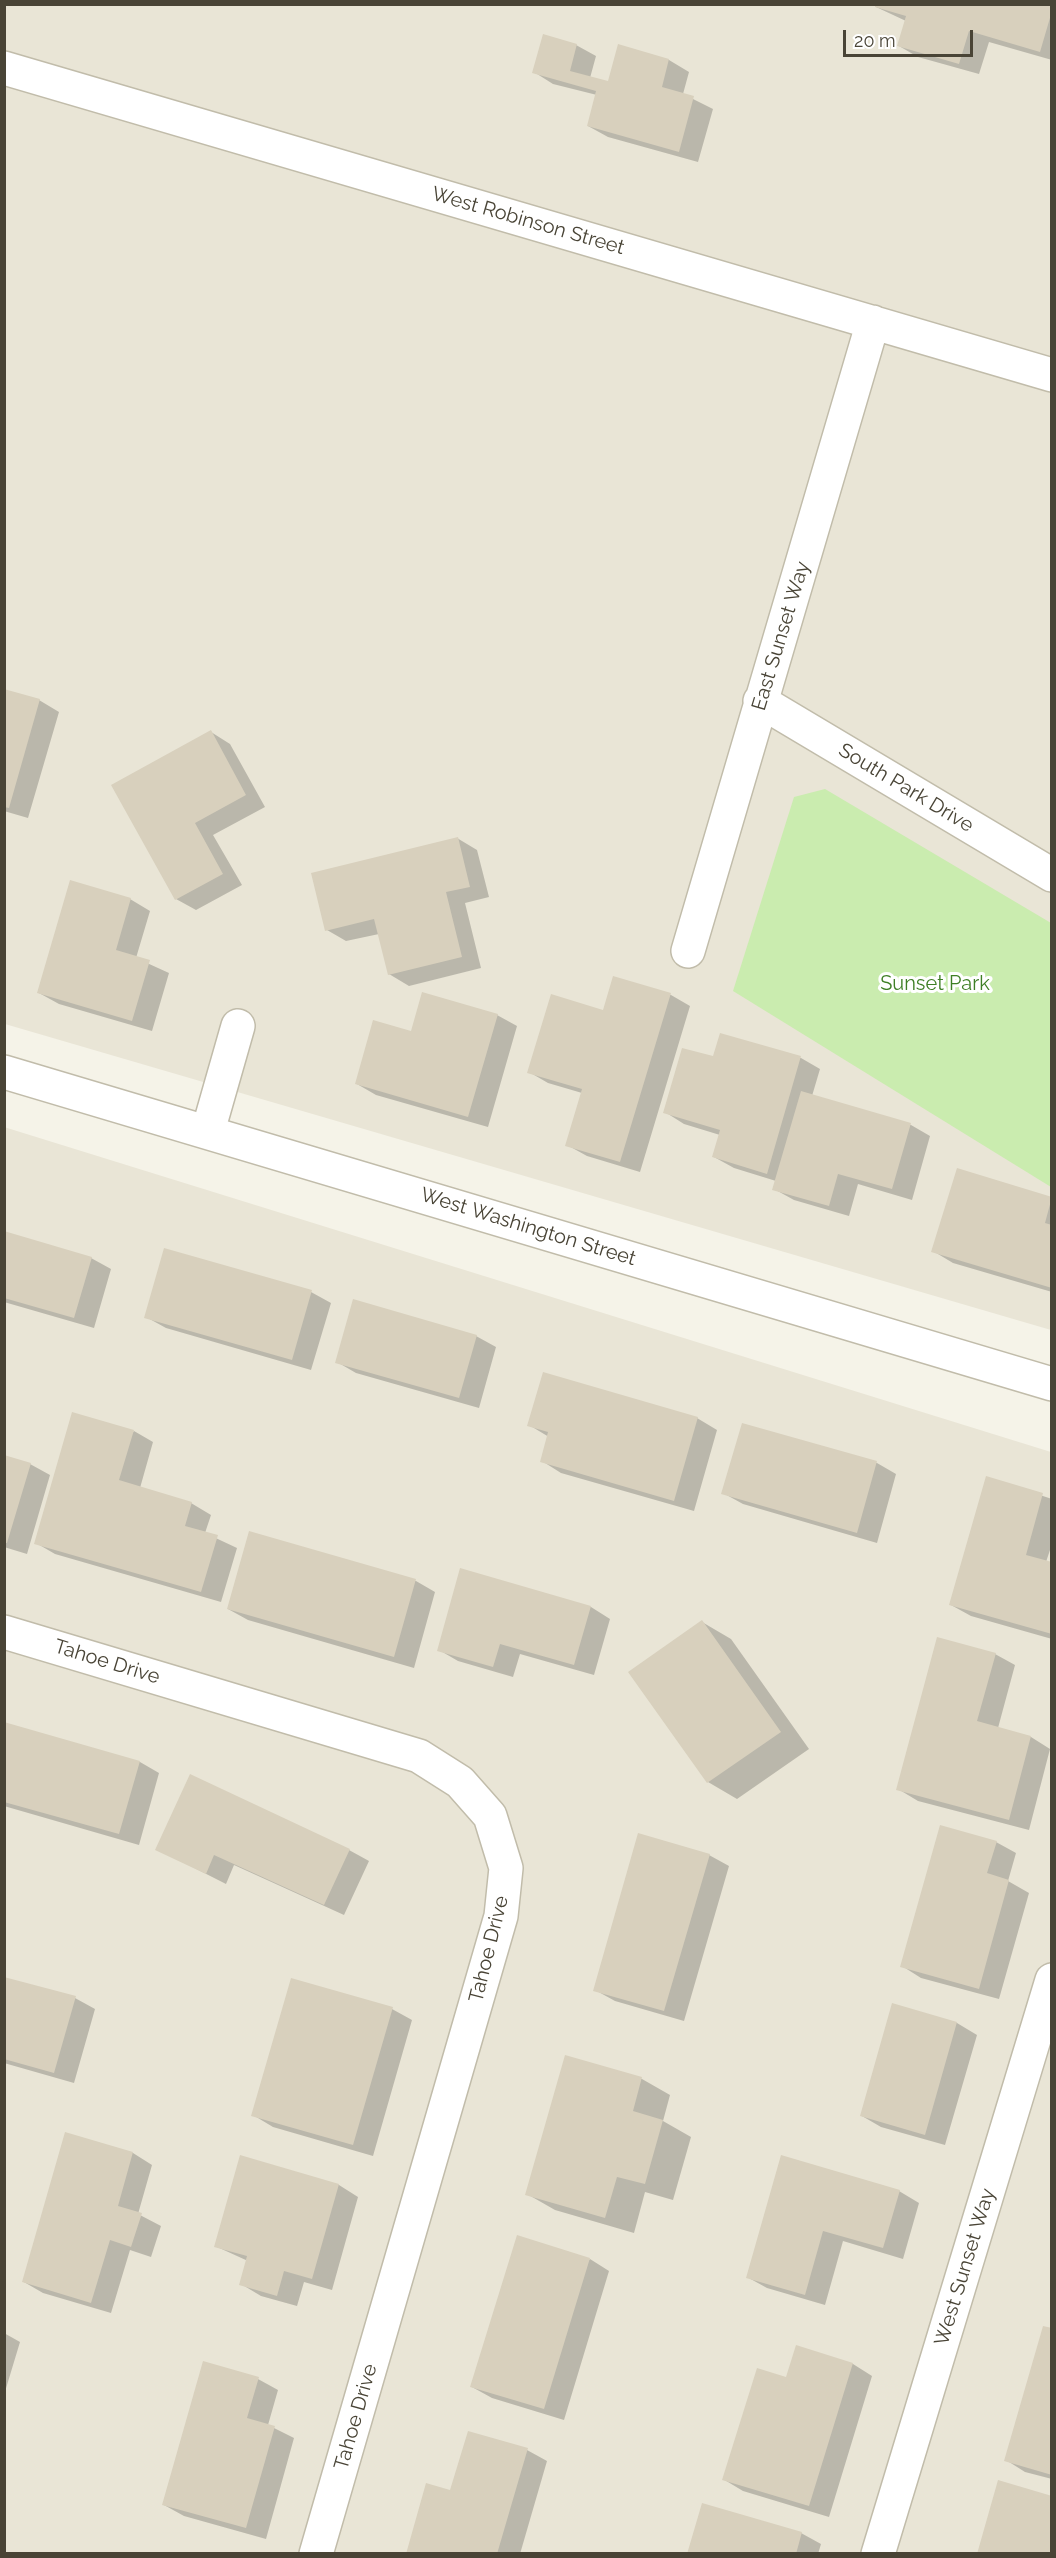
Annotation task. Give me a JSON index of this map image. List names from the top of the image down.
{
  "streets": {
    "street": [
      "West Robinson Street",
      "East Sunset Way",
      "South Park Drive",
      "West Washington Street",
      "Tahoe Drive",
      "West Sunset Way"
    ]
  },
  "crossings": [
    ["West Robinson Street", "East Sunset Way"],
    ["East Sunset Way", "South Park Drive"]
  ],
  "parks": ["Sunset Park"],
  "scale_bar": "20 m"
}
